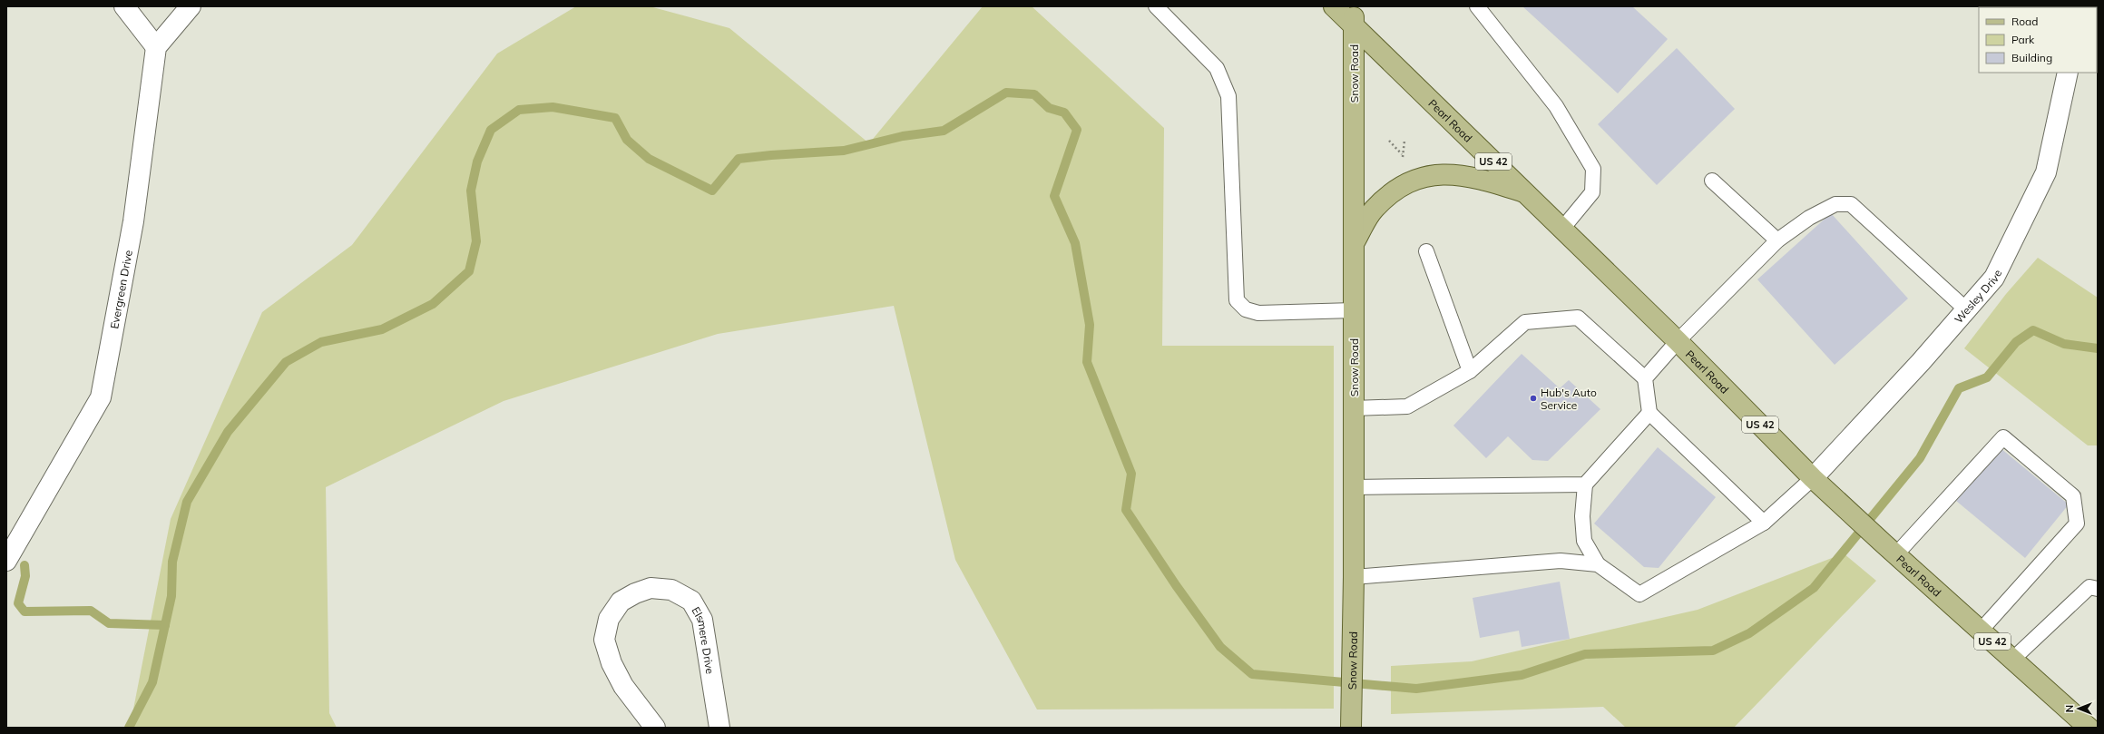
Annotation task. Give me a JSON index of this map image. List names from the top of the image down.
{
  "streets": {
    "main road": ["Snow Road", "Pearl Road", "US 42"],
    "street": ["Evergreen Drive", "Wesley Drive", "Elsmere Drive"]
  },
  "crossings": [
    ["Snow Road", "Pearl Road"],
    ["Pearl Road", "Wesley Drive"]
  ],
  "places": ["Hub's Auto Service"],
  "legend": ["Road", "Park", "Building"],
  "north": "left"
}
